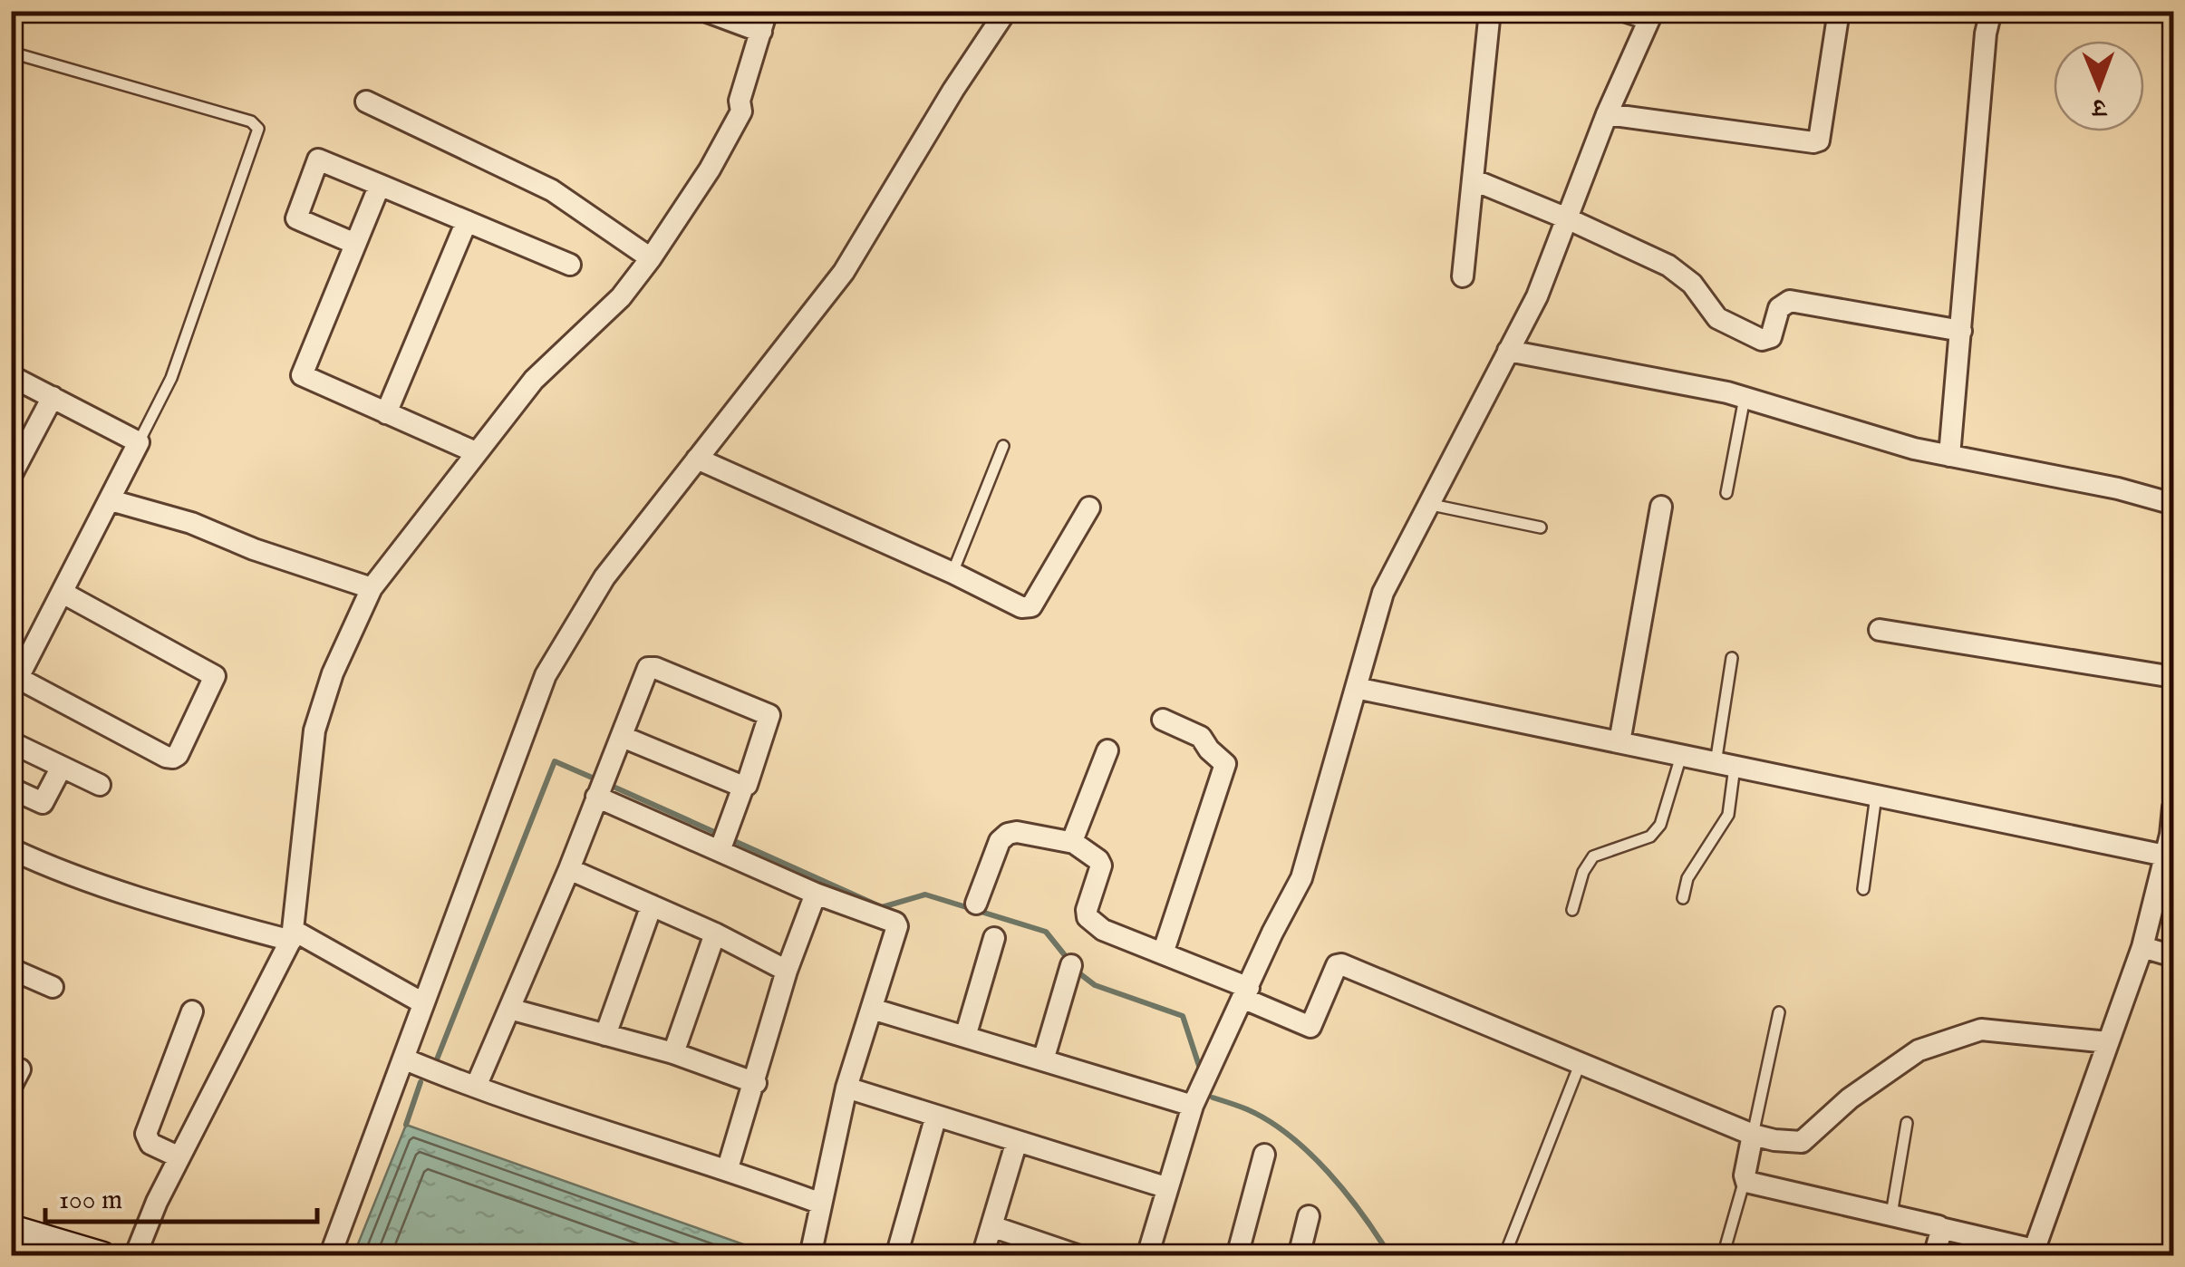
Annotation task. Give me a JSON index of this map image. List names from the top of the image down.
{
  "scale_bar": "100 m",
  "north": "bottom"
}
